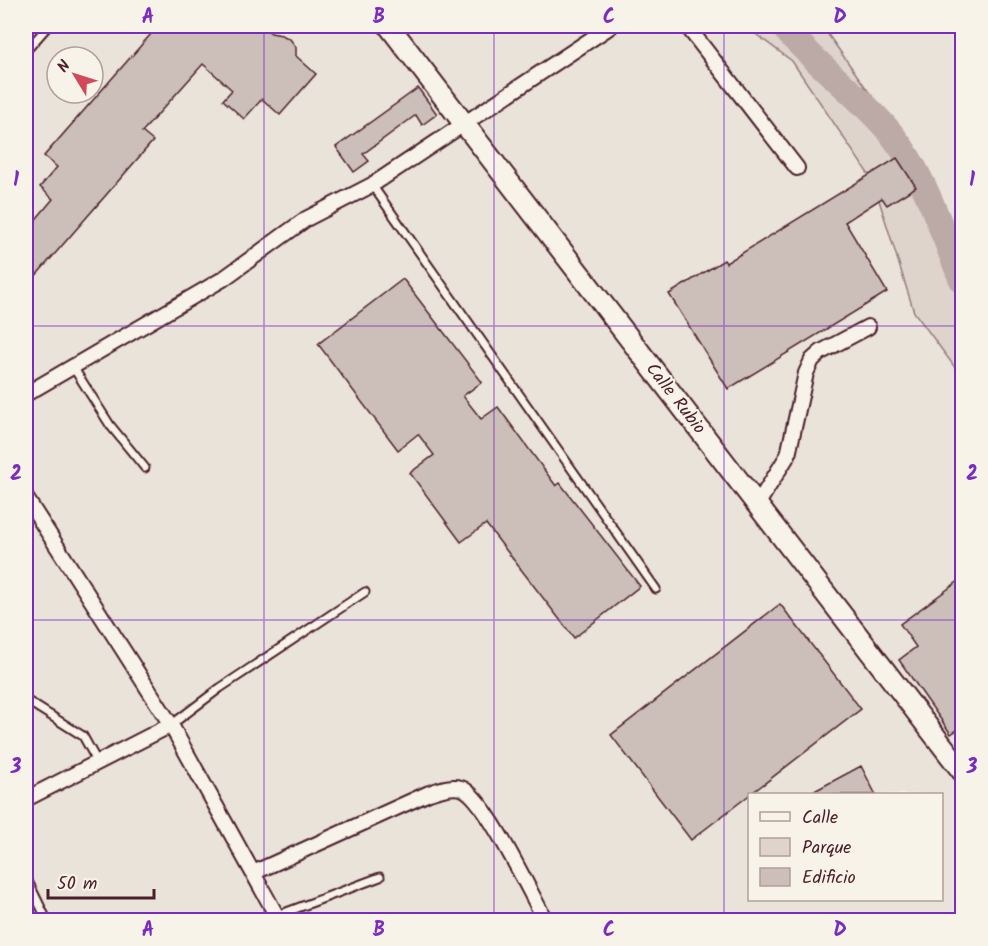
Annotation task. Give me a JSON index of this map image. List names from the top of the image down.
{
  "streets": {
    "street": ["Calle Rubio"]
  },
  "legend": ["Calle", "Parque", "Edificio"],
  "scale_bar": "50 m",
  "north": "top left",
  "grid": {
    "columns": [
      "A",
      "B",
      "C",
      "D"
    ],
    "rows": ["1", "2", "3"]
  }
}
